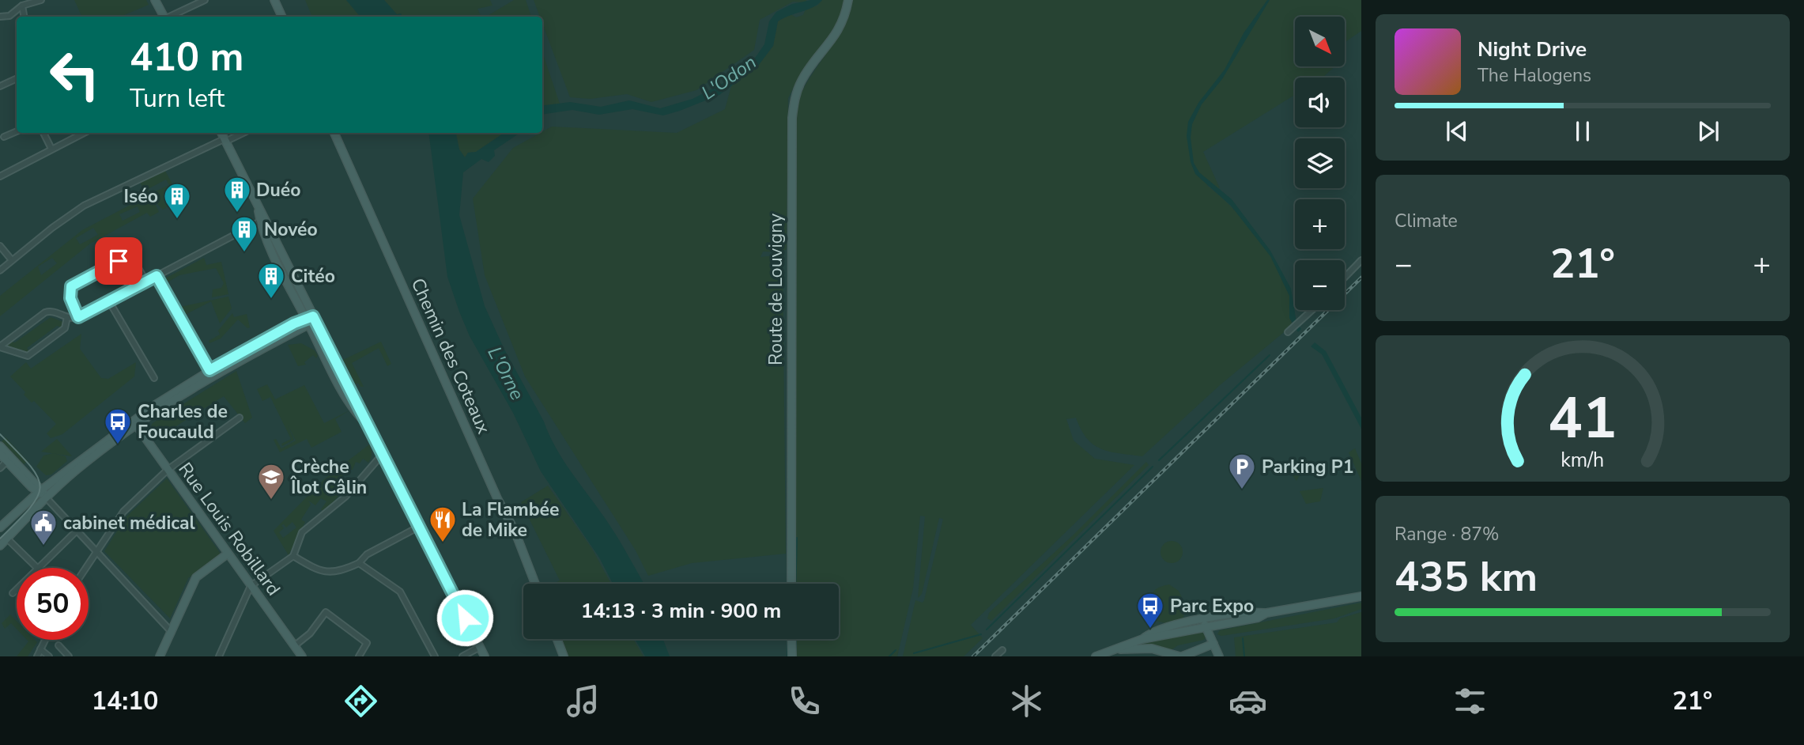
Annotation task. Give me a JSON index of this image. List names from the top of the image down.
{
  "streets": {
    "main road": ["Route de Louvigny", "Chemin des Coteaux", "Rue Louis Robillard"]
  },
  "water": ["L'Odon", "L'Orne"],
  "places": {
    "building": [
      "Duéo",
      "Iséo",
      "Novéo",
      "Citéo"
    ],
    "bus stop": ["Charles de Foucauld", "Parc Expo"],
    "parking": ["Parking P1"],
    "school or university": ["Crèche Îlot Câlin"],
    "restaurant": ["La Flambée de Mike"],
    "public building": ["cabinet médical"]
  },
  "north": "bottom right",
  "page": {
    "map_buttons": ["+", "−"],
    "turn": ["410 m", "Turn left"],
    "song": ["Night Drive", "The Halogens"],
    "tile": [
      "Climate",
      ["Range · 87%", "435 km"]
    ],
    "heat": ["−", "21°", "+"],
    "limit": "50",
    "trip": "14:13 · 3 min · 900 m",
    "tabs": ["14:10", "21°"],
    "gauge": ["41", "km/h"]
  }
}
